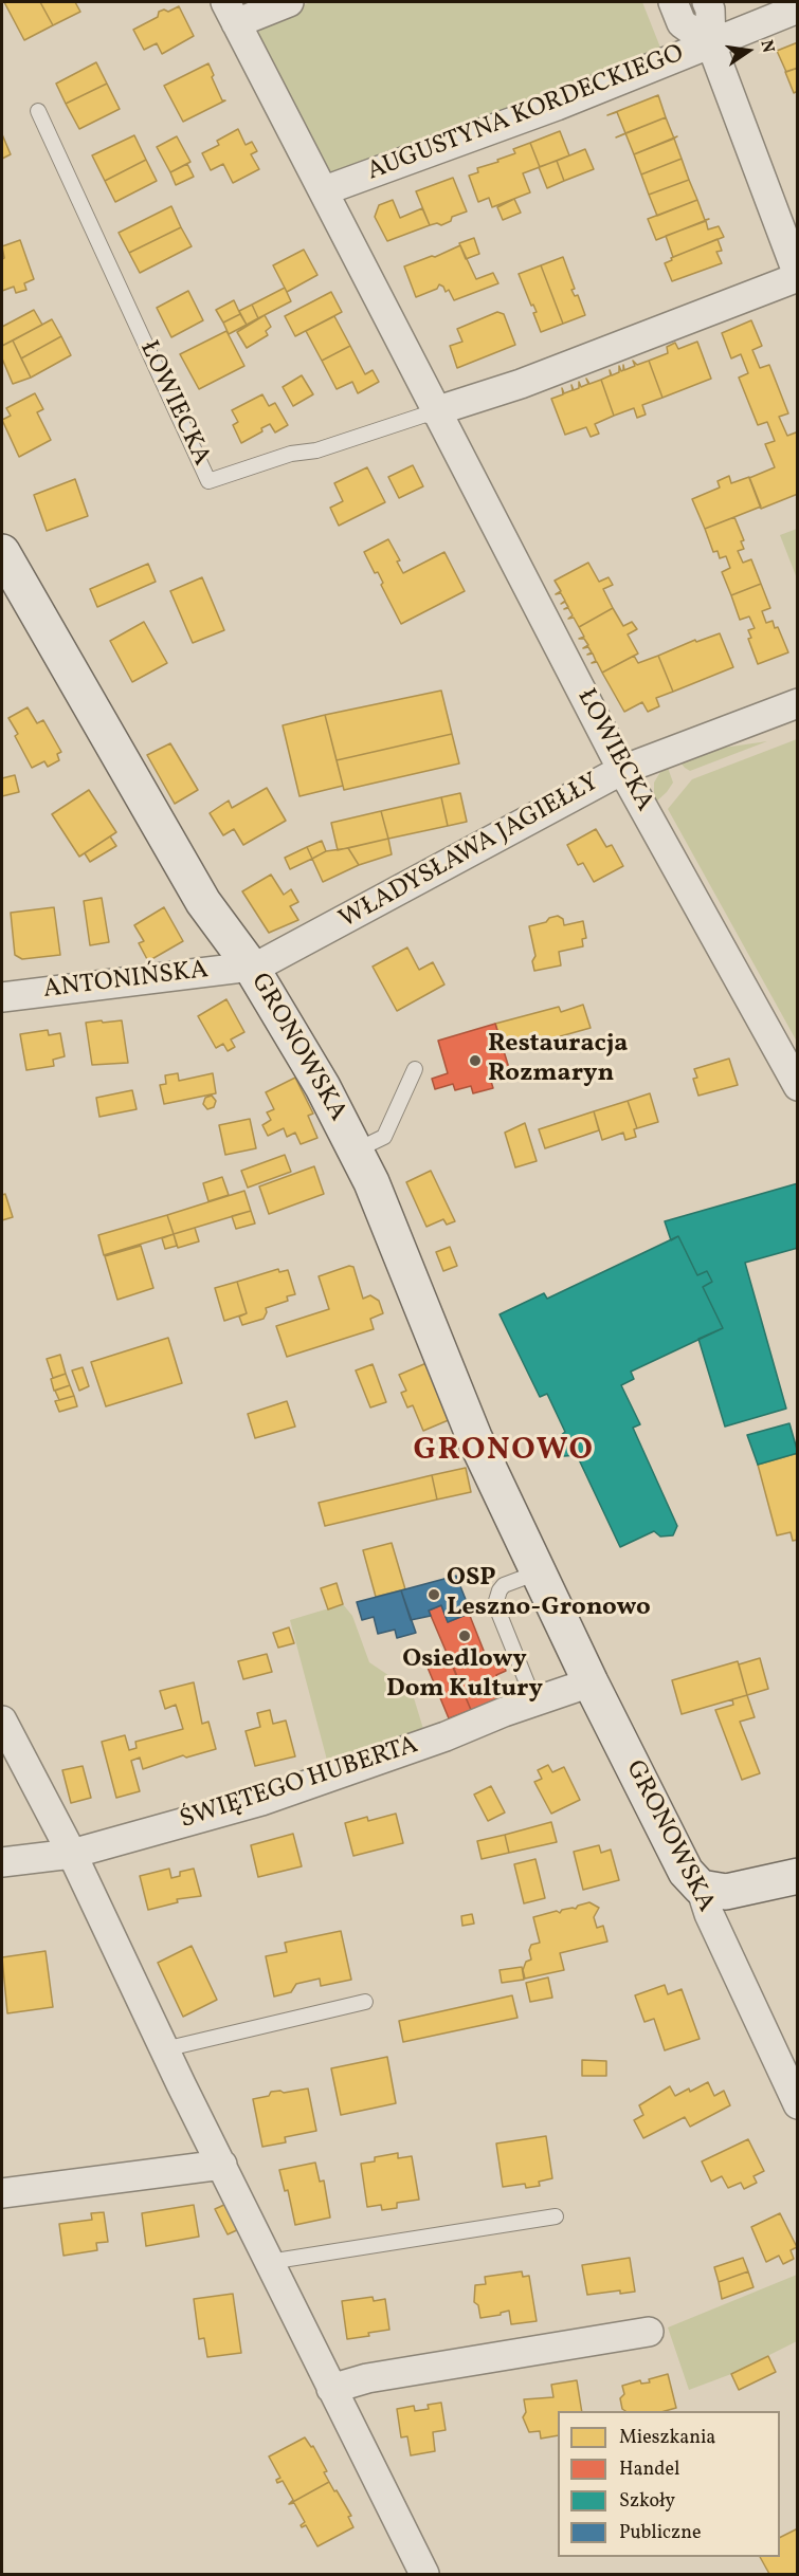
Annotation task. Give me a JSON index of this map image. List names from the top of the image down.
{
  "streets": {
    "street": [
      "AUGUSTYNA KORDECKIEGO",
      "ŁOWIECKA",
      "WŁADYSŁAWA JAGIEŁŁY",
      "ANTONIŃSKA",
      "GRONOWSKA",
      "ŚWIĘTEGO HUBERTA"
    ]
  },
  "crossings": [
    ["AUGUSTYNA KORDECKIEGO", "ŁOWIECKA"],
    ["ŁOWIECKA", "WŁADYSŁAWA JAGIEŁŁY"],
    ["WŁADYSŁAWA JAGIEŁŁY", "ANTONIŃSKA"],
    ["WŁADYSŁAWA JAGIEŁŁY", "GRONOWSKA"],
    ["ANTONIŃSKA", "GRONOWSKA"],
    ["GRONOWSKA", "ŚWIĘTEGO HUBERTA"]
  ],
  "districts": ["GRONOWO"],
  "places": ["Restauracja Rozmaryn", "OSP Leszno-Gronowo", "Osiedlowy Dom Kultury"],
  "legend": [
    "Mieszkania",
    "Handel",
    "Szkoły",
    "Publiczne"
  ],
  "north": "right"
}
